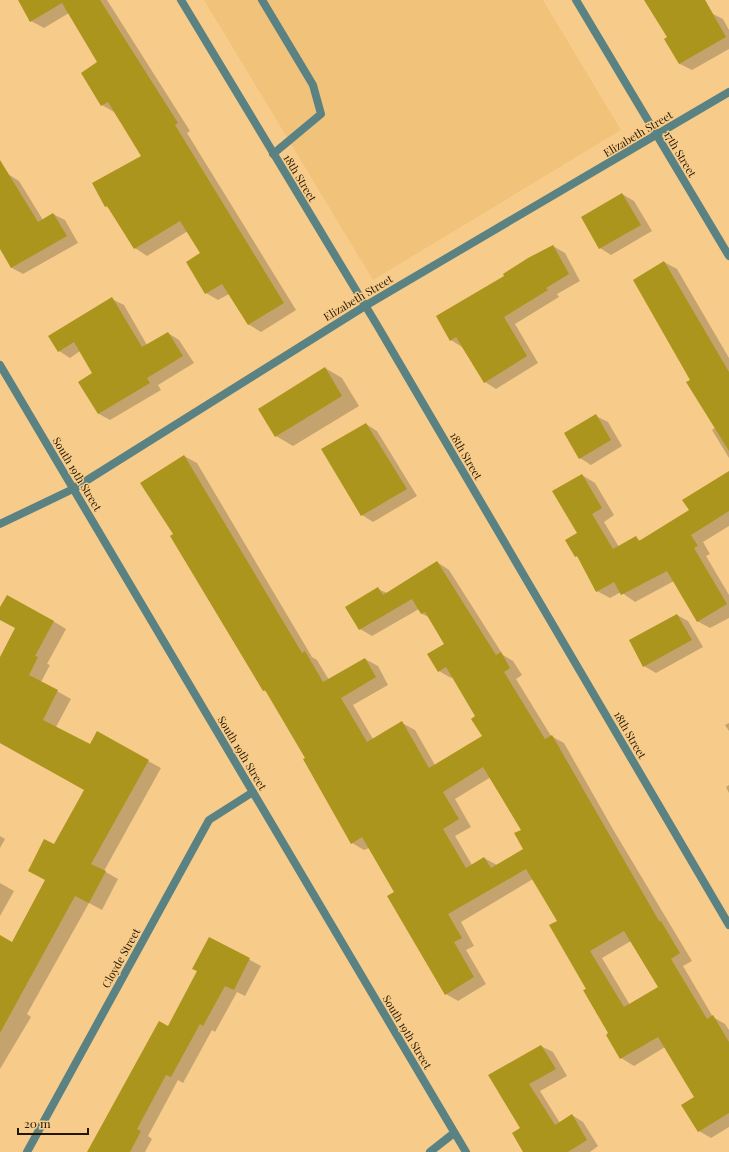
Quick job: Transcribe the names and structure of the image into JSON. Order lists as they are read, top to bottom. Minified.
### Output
{"streets":{"street":["Elizabeth Street","17th Street","18th Street","South 19th Street","Cloyde Street"]},"crossings":[["Elizabeth Street","17th Street"],["Elizabeth Street","18th Street"],["Elizabeth Street","South 19th Street"],["South 19th Street","Cloyde Street"]],"scale_bar":"20 m"}
